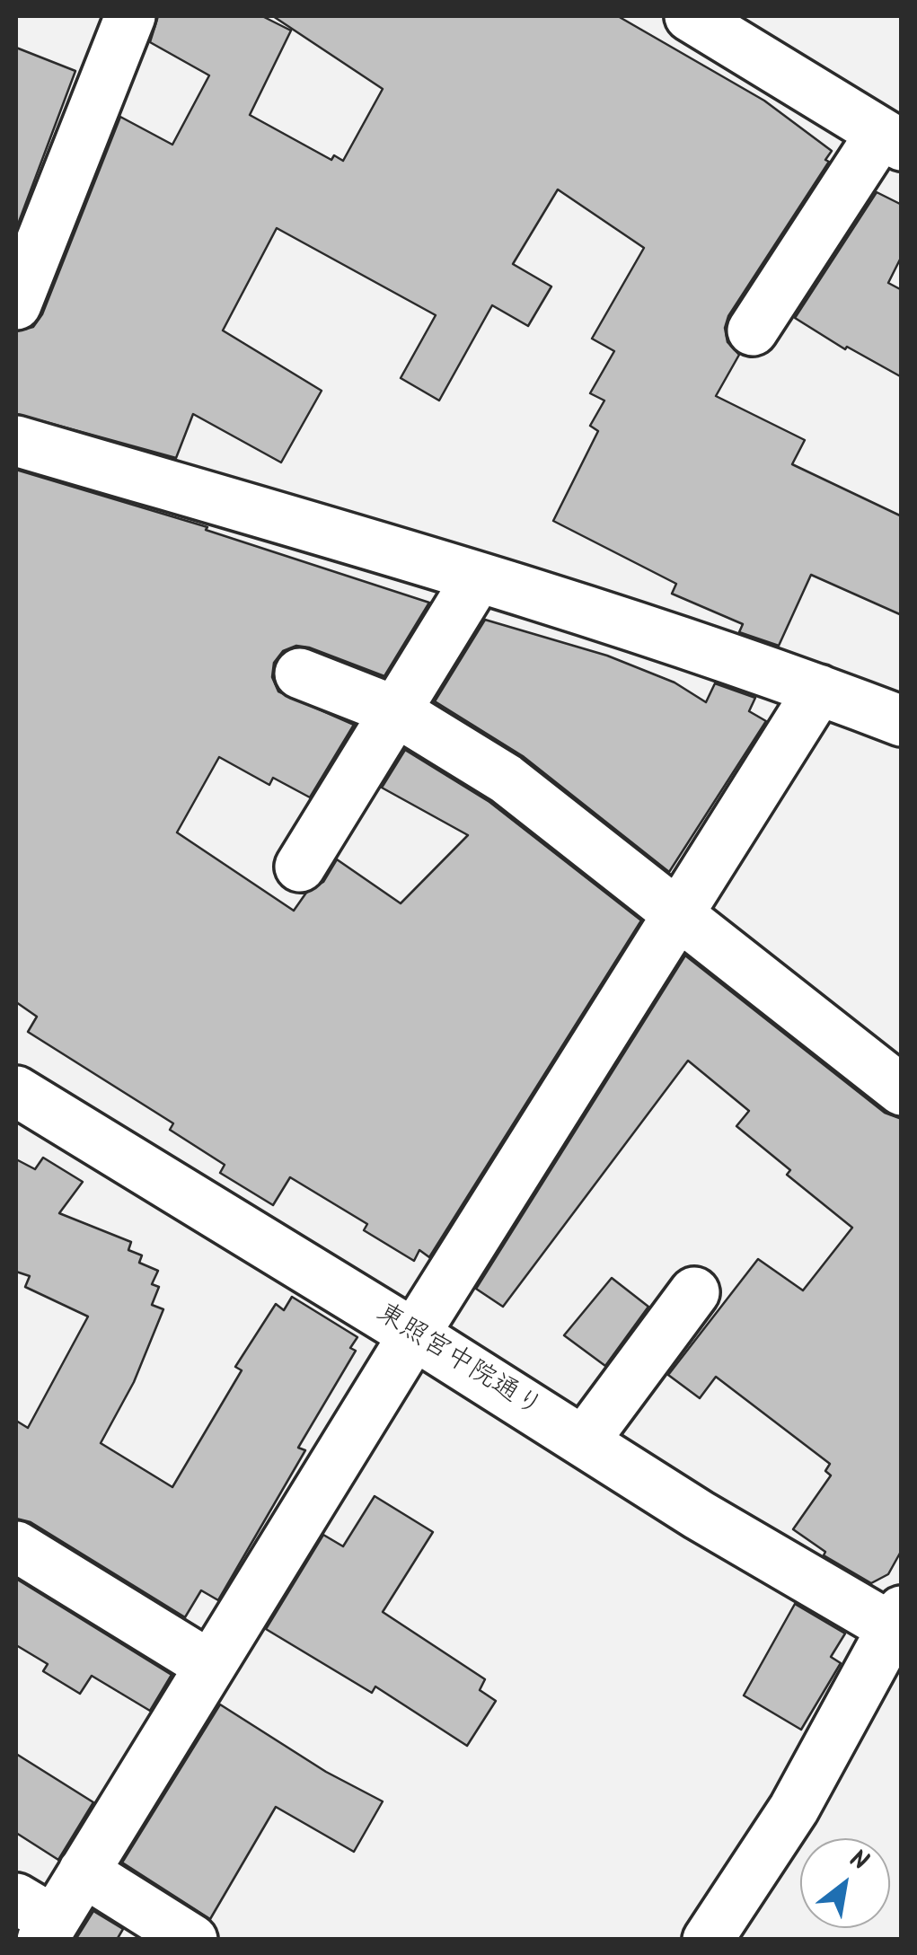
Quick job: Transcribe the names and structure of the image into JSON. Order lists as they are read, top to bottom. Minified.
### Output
{"streets":{"street":["東照宮中院通り"]},"north":"top right"}
